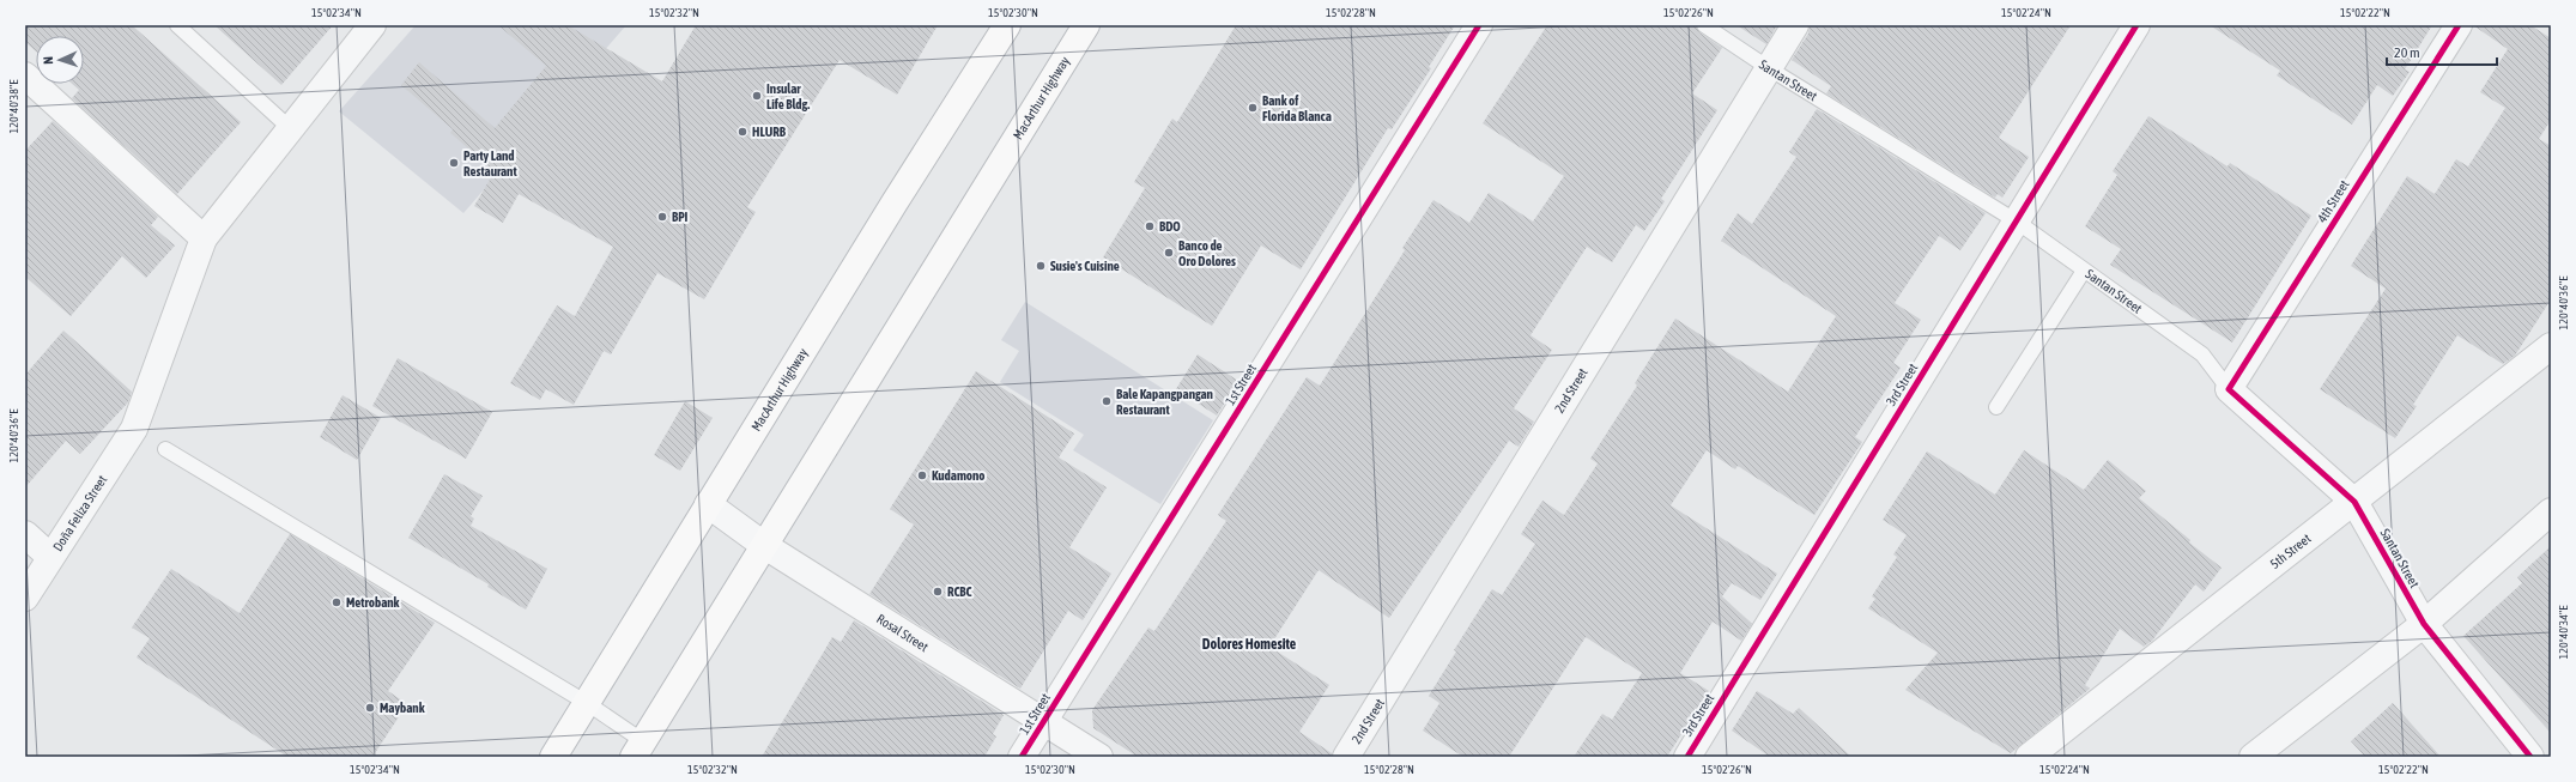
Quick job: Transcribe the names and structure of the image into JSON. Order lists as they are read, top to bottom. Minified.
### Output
{"streets":{"highway":["MacArthur Highway"],"street":["Santan Street","4th Street","1st Street","3rd Street","2nd Street","Doña Feliza Street","5th Street","Rosal Street"]},"crossings":[["Santan Street","4th Street"],["Santan Street","3rd Street"],["Santan Street","2nd Street"],["Santan Street","5th Street"],["MacArthur Highway","Rosal Street"],["1st Street","Rosal Street"]],"districts":["Dolores Homesite"],"places":["Insular Life Bldg.","Bank of Florida Blanca","HLURB","Party Land Restaurant","BPI","BDO","Banco de Oro Dolores","Susie's Cuisine","Bale Kapangpangan Restaurant","Kudamono","RCBC","Metrobank","Maybank"],"scale_bar":"20 m","north":"left","coordinates":["15°02'34\"N","15°02'32\"N","15°02'30\"N","15°02'28\"N","15°02'26\"N","15°02'24\"N","15°02'22\"N","120°40'38\"E","120°40'36\"E","120°40'34\"E"]}
